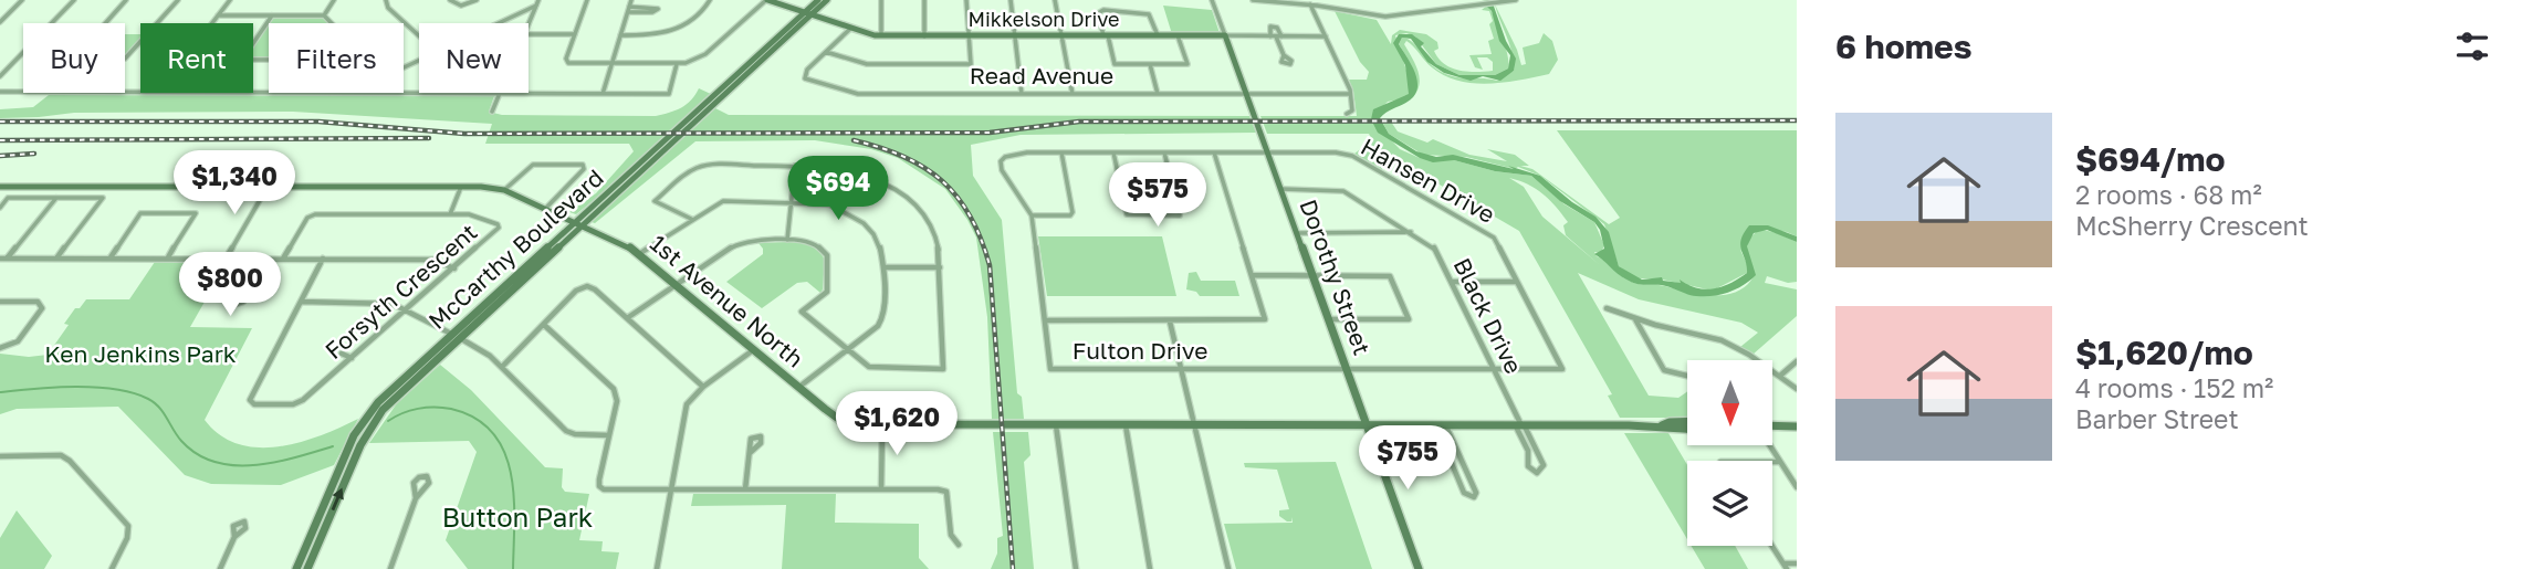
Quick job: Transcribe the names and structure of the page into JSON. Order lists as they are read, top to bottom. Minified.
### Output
{"streets":{"street":["Mikkelson Drive","Read Avenue","Hansen Drive","McCarthy Boulevard","Dorothy Street","Forsyth Crescent","1st Avenue North","Black Drive","Fulton Drive"]},"crossings":[["Mikkelson Drive","Read Avenue"],["Mikkelson Drive","McCarthy Boulevard"],["Mikkelson Drive","Dorothy Street"],["Read Avenue","Dorothy Street"],["Hansen Drive","Dorothy Street"],["Hansen Drive","Black Drive"],["Hansen Drive","Fulton Drive"],["McCarthy Boulevard","1st Avenue North"],["Dorothy Street","1st Avenue North"],["Dorothy Street","Black Drive"],["Dorothy Street","Fulton Drive"],["1st Avenue North","Black Drive"],["Black Drive","Fulton Drive"]],"parks":["Ken Jenkins Park","Button Park"],"north":"bottom","page":{"heading":"6 homes","chip":["Buy","Rent","Filters","New"],"list":[{"name":"$694/mo","note":"2 rooms · 68 m² · McSherry Crescent"},{"name":"$1,620/mo","note":"4 rooms · 152 m² · Barber Street"}],"price":["$1,340","$694","$575","$800","$1,620","$755"]}}
